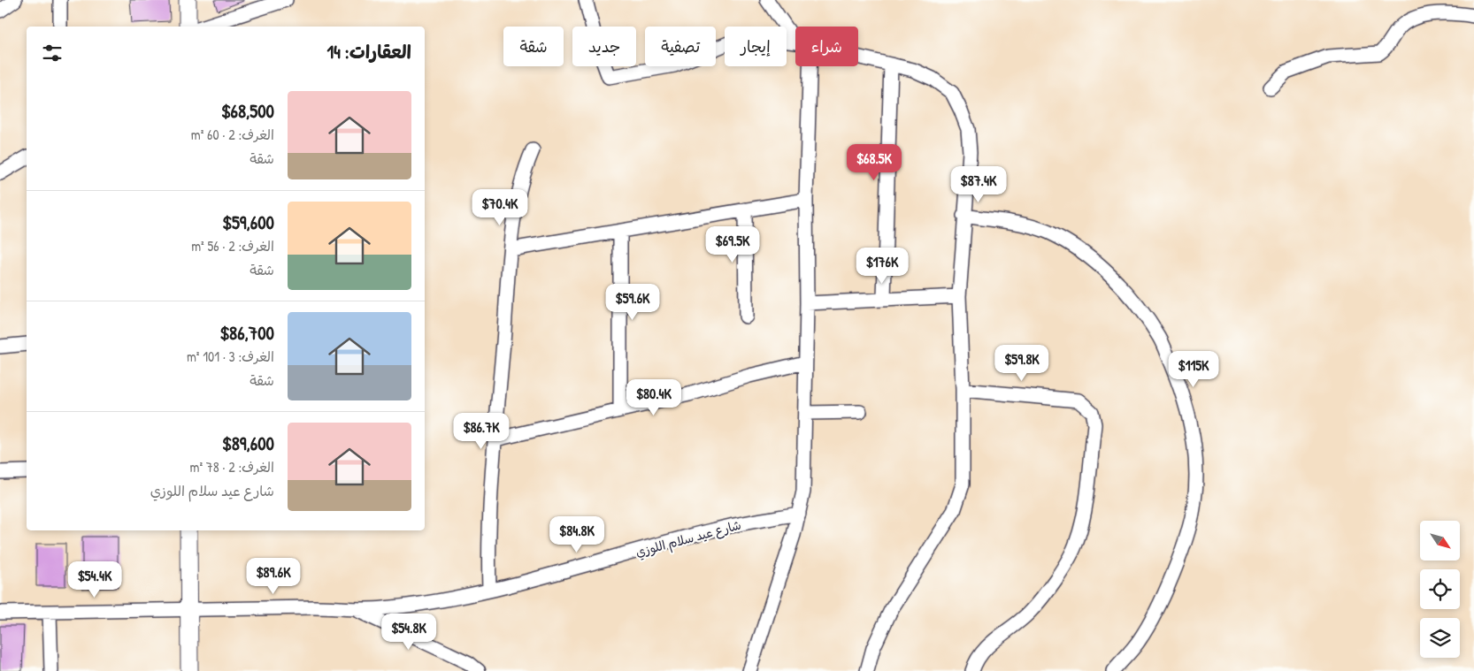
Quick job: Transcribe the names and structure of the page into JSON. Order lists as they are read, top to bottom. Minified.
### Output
{"streets":{"street":["شارع عيد سلام اللوزي"]},"north":"bottom right","page":{"chip":["شراء","إيجار","تصفية","جديد","شقة"],"heading":"العقارات: 14","list":[{"name":"$68,500","note":"الغرف: 2 · 60 m² · شقة"},{"name":"$59,600","note":"الغرف: 2 · 56 m² · شقة"},{"name":"$86,700","note":"الغرف: 3 · 101 m² · شقة"},{"name":"$89,600","note":"الغرف: 2 · 78 m² · شارع عيد سلام اللوزي"}],"price":["$68.5K","$87.4K","$70.4K","$69.5K","$176K","$59.6K","$59.8K","$115K","$80.4K","$86.7K","$84.8K","$89.6K","$54.4K","$54.8K"]}}
